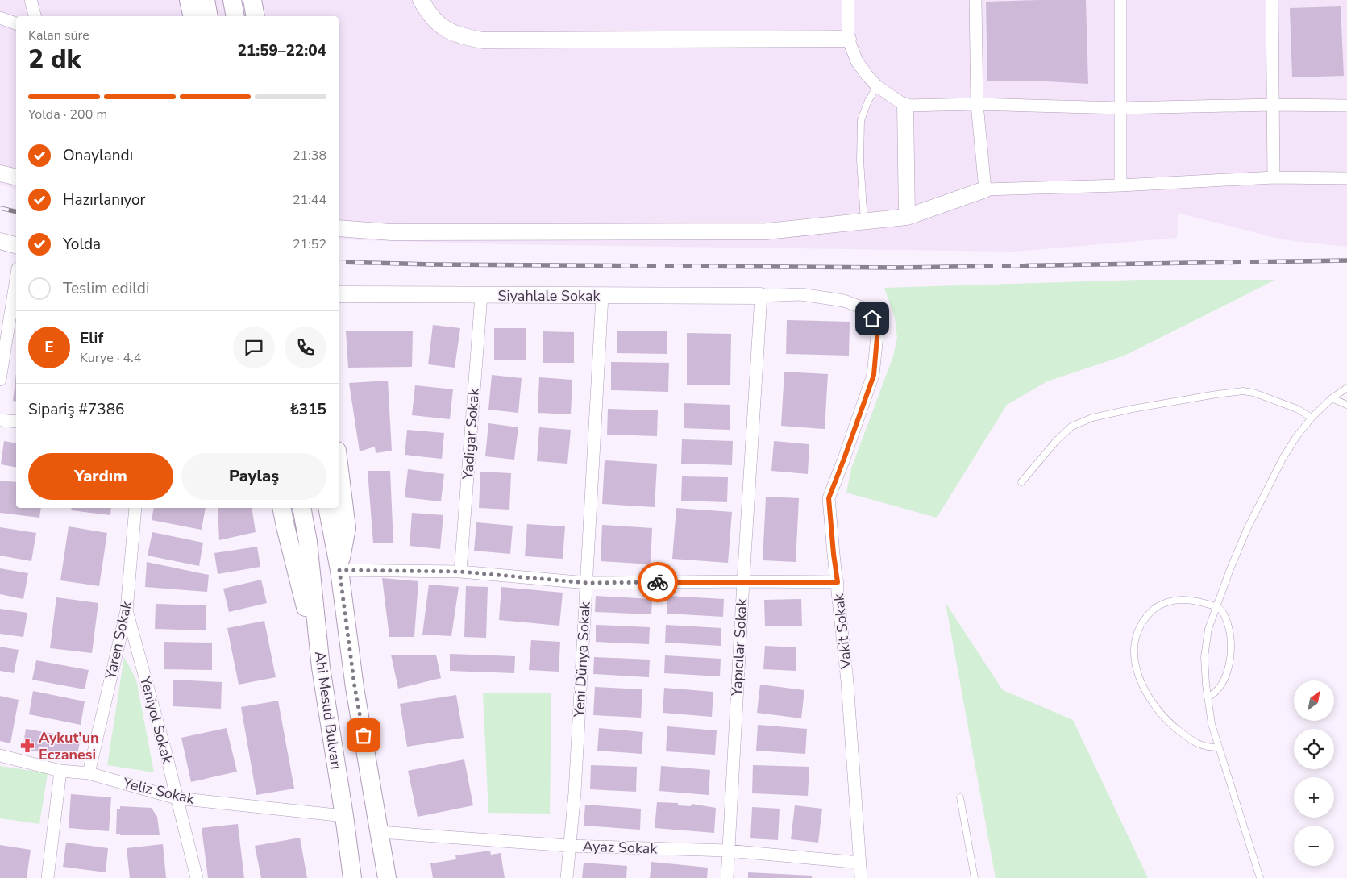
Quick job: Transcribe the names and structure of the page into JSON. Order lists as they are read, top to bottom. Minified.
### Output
{"streets":{"main road":["Ahi Mesud Bulvarı"],"street":["Siyahlale Sokak","Yadigar Sokak","Vakit Sokak","Yaren Sokak","Yapıcılar Sokak","Yeni Dünya Sokak","Yeniyol Sokak","Yeliz Sokak","Ayaz Sokak"]},"crossings":[["Siyahlale Sokak","Yadigar Sokak"],["Siyahlale Sokak","Vakit Sokak"],["Siyahlale Sokak","Yapıcılar Sokak"],["Siyahlale Sokak","Yeni Dünya Sokak"],["Vakit Sokak","Yapıcılar Sokak"],["Vakit Sokak","Ayaz Sokak"],["Yaren Sokak","Yeniyol Sokak"],["Yaren Sokak","Yeliz Sokak"],["Yapıcılar Sokak","Ayaz Sokak"],["Yeni Dünya Sokak","Ayaz Sokak"],["Ahi Mesud Bulvarı","Yeliz Sokak"],["Ahi Mesud Bulvarı","Ayaz Sokak"],["Yeniyol Sokak","Yeliz Sokak"]],"places":{"pharmacy":["Aykut'un Eczanesi"]},"north":"top right","page":{"heading":["2 dk","Kalan süre","21:59–22:04"],"panel":["Elif","Kurye · 4.4","Sipariş #7386","₺315"],"bar":"Yolda · 200 m","list":[["Onaylandı","21:38"],["Hazırlanıyor","21:44"],["Yolda","21:52"],"Teslim edildi"],"round":"E","buttons":["Yardım","Paylaş"],"map_buttons":["+","−"]}}
